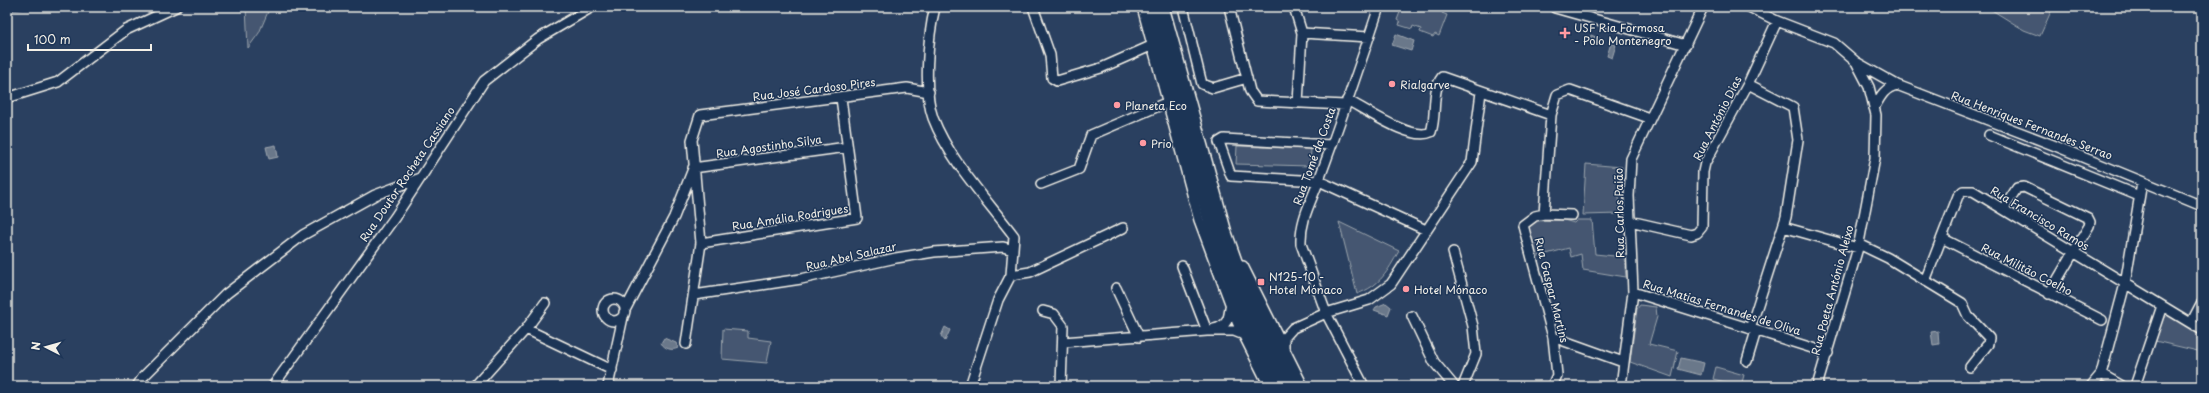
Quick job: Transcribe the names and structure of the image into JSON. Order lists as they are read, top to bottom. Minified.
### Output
{"streets":{"street":["Rua José Cardoso Pires","Rua António Dias","Rua Henriques Fernandes Serrao","Rua Agostinho Silva","Rua Tomé da Costa","Rua Doutor Rocheta Cassiano","Rua Carlos Paião","Rua Amália Rodrigues","Rua Francisco Ramos","Rua Abel Salazar","Rua Militão Coelho","Rua Gaspar Martins","Rua Poeta António Aleixo","Rua Matias Fernandes de Oliva"]},"crossings":[["Rua José Cardoso Pires","Rua Agostinho Silva"],["Rua José Cardoso Pires","Rua Amália Rodrigues"],["Rua António Dias","Rua Carlos Paião"],["Rua António Dias","Rua Poeta António Aleixo"],["Rua Henriques Fernandes Serrao","Rua Poeta António Aleixo"],["Rua Agostinho Silva","Rua Amália Rodrigues"],["Rua Carlos Paião","Rua Matias Fernandes de Oliva"],["Rua Francisco Ramos","Rua Militão Coelho"],["Rua Poeta António Aleixo","Rua Matias Fernandes de Oliva"]],"places":{"health":["USF Ria Formosa - Polo Montenegro"],"other":["Rialgarve","Planeta Eco","Prio","Hotel Mónaco"],"transit":["N125-10 - Hotel Mónaco"]},"scale_bar":"100 m","north":"left"}
